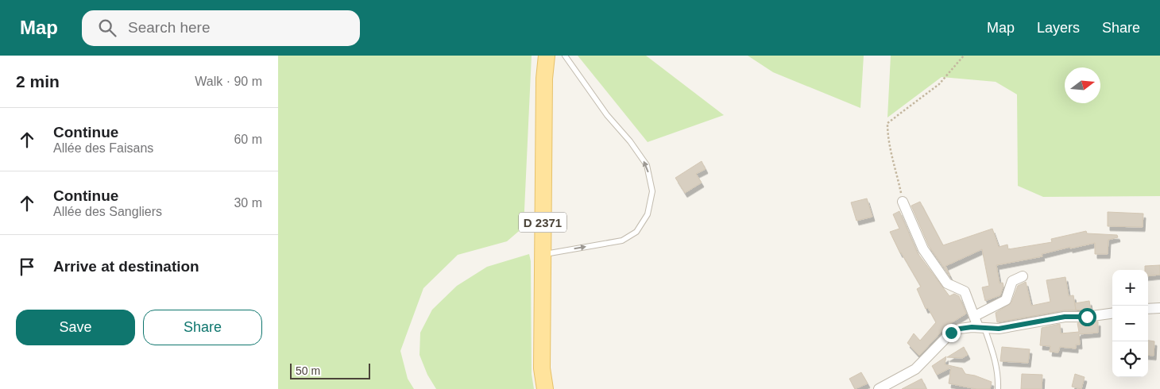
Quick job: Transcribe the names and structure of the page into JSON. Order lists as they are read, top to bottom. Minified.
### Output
{"streets":{"main road":["D 2371"]},"scale_bar":"50 m","north":"right","page":{"header":"Map","search":"Search here","nav":["Map","Layers","Share"],"heading":["2 min","Walk · 90 m"],"list":[["Continue","Allée des Faisans","60 m"],["Continue","Allée des Sangliers","30 m"],"Arrive at destination"],"map_buttons":["+","−"],"buttons":["Save","Share"],"scale":"50 m"}}
